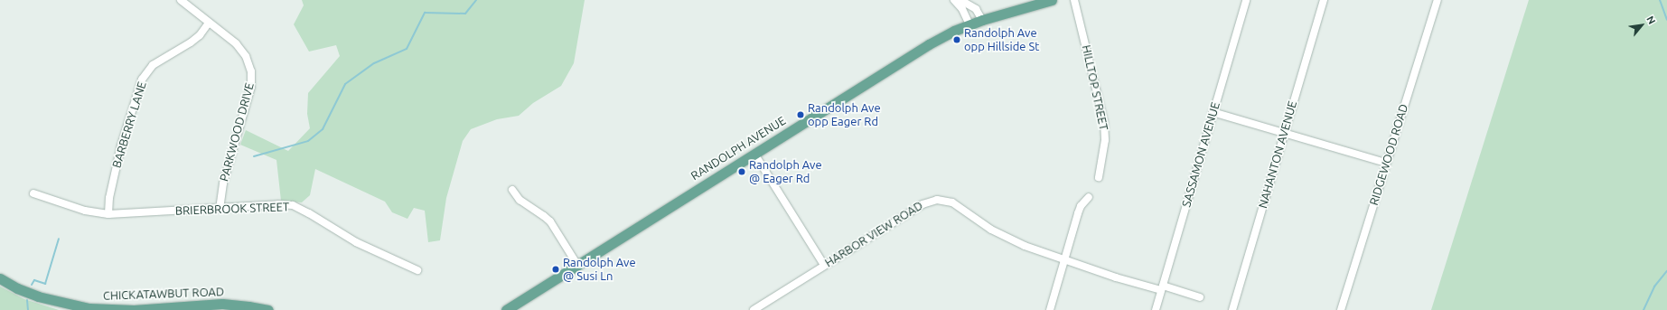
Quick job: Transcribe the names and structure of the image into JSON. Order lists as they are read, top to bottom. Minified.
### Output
{"streets":{"main road":["RANDOLPH AVENUE","CHICKATAWBUT ROAD"],"street":["HILLTOP STREET","BARBERRY LANE","PARKWOOD DRIVE","SASSAMON AVENUE","NAHANTON AVENUE","RIDGEWOOD ROAD","BRIERBROOK STREET","HARBOR VIEW ROAD"]},"crossings":[["BARBERRY LANE","PARKWOOD DRIVE"],["BARBERRY LANE","BRIERBROOK STREET"],["PARKWOOD DRIVE","BRIERBROOK STREET"],["SASSAMON AVENUE","HARBOR VIEW ROAD"]],"places":["Randolph Ave opp Hillside St","Randolph Ave opp Eager Rd","Randolph Ave @ Eager Rd","Randolph Ave @ Susi Ln"],"north":"top right"}
